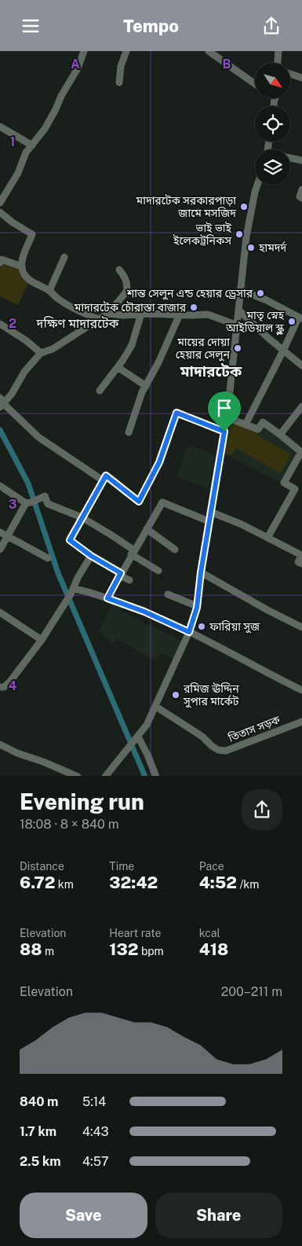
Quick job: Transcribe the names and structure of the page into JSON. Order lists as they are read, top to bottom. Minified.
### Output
{"streets":{"street":["তিতাস সড়ক"]},"districts":["দক্ষিণ মাদারটেক","মাদারটেক"],"places":["মাদারটেক সরকারপাড়া জামে মসজিদ","ভাই ভাই ইলেকট্রনিকস","হামদর্দ","শান্ত সেলুন এন্ড হেয়ার ড্রেসার","মাদারটেক চৌরাস্তা বাজার","মাতৃ স্নেহ আইডিয়াল স্কুল","মায়ের দোয়া হেয়ার সেলুন","ফারিয়া সুজ","রমিজ ঊদ্দিন সুপার মার্কেট"],"north":"bottom right","page":{"header":"Tempo","heading":["Evening run","18:08 · 8 × 840 m"],"stats":[["Distance","6.72 km"],["Time","32:42"],["Pace","4:52 /km"],["Elevation","88 m"],["Heart rate","132 bpm"],["kcal","418"]],"chart":["Elevation","200–211 m"],"list":[{"name":"840 m","note":"5:14"},{"name":"1.7 km","note":"4:43"},{"name":"2.5 km","note":"4:57"}],"buttons":["Save","Share"]},"grid":{"columns":["A","B"],"rows":["1","2","3","4"]}}
